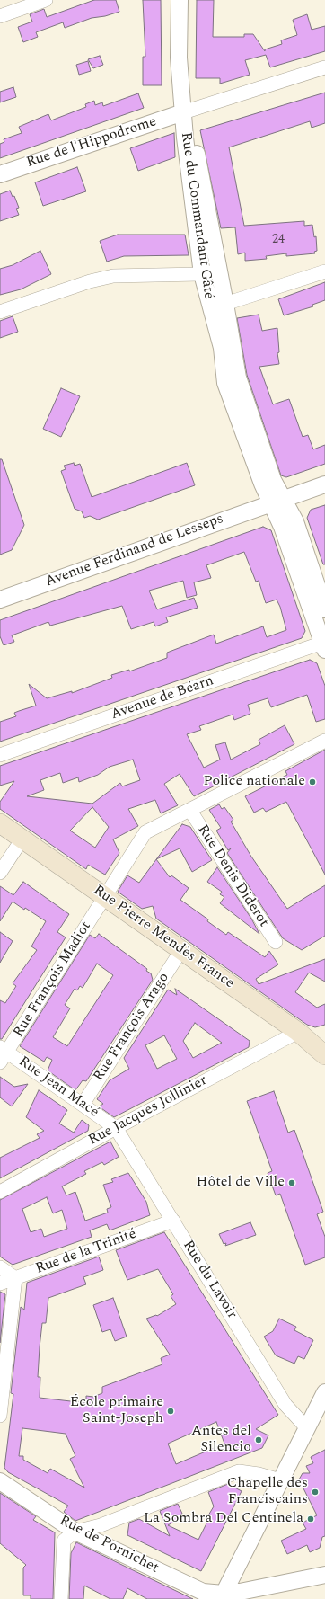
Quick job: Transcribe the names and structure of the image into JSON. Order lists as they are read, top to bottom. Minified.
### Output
{"streets":{"main road":["Rue Pierre Mendès France"],"street":["Rue de l'Hippodrome","Rue du Commandant Gâté","Avenue Ferdinand de Lesseps","Avenue de Béarn","Rue Denis Diderot","Rue François Madiot","Rue François Arago","Rue Jean Macé","Rue Jacques Jollinier","Rue de la Trinité","Rue du Lavoir","Rue de Pornichet"]},"crossings":[["Rue de l'Hippodrome","Rue du Commandant Gâté"],["Rue du Commandant Gâté","Avenue Ferdinand de Lesseps"],["Rue Denis Diderot","Rue François Madiot"],["Rue Pierre Mendès France","Rue François Madiot"],["Rue Pierre Mendès France","Rue François Arago"],["Rue Pierre Mendès France","Rue Jacques Jollinier"],["Rue François Madiot","Rue Jean Macé"],["Rue François Arago","Rue Jean Macé"],["Rue Jean Macé","Rue Jacques Jollinier"],["Rue Jean Macé","Rue du Lavoir"],["Rue Jacques Jollinier","Rue du Lavoir"],["Rue de la Trinité","Rue du Lavoir"]],"places":["Police nationale","Hôtel de Ville","École primaire Saint-Joseph","Antes del Silencio","Chapelle des Franciscains","La Sombra Del Centinela"],"house_numbers":["24"]}
